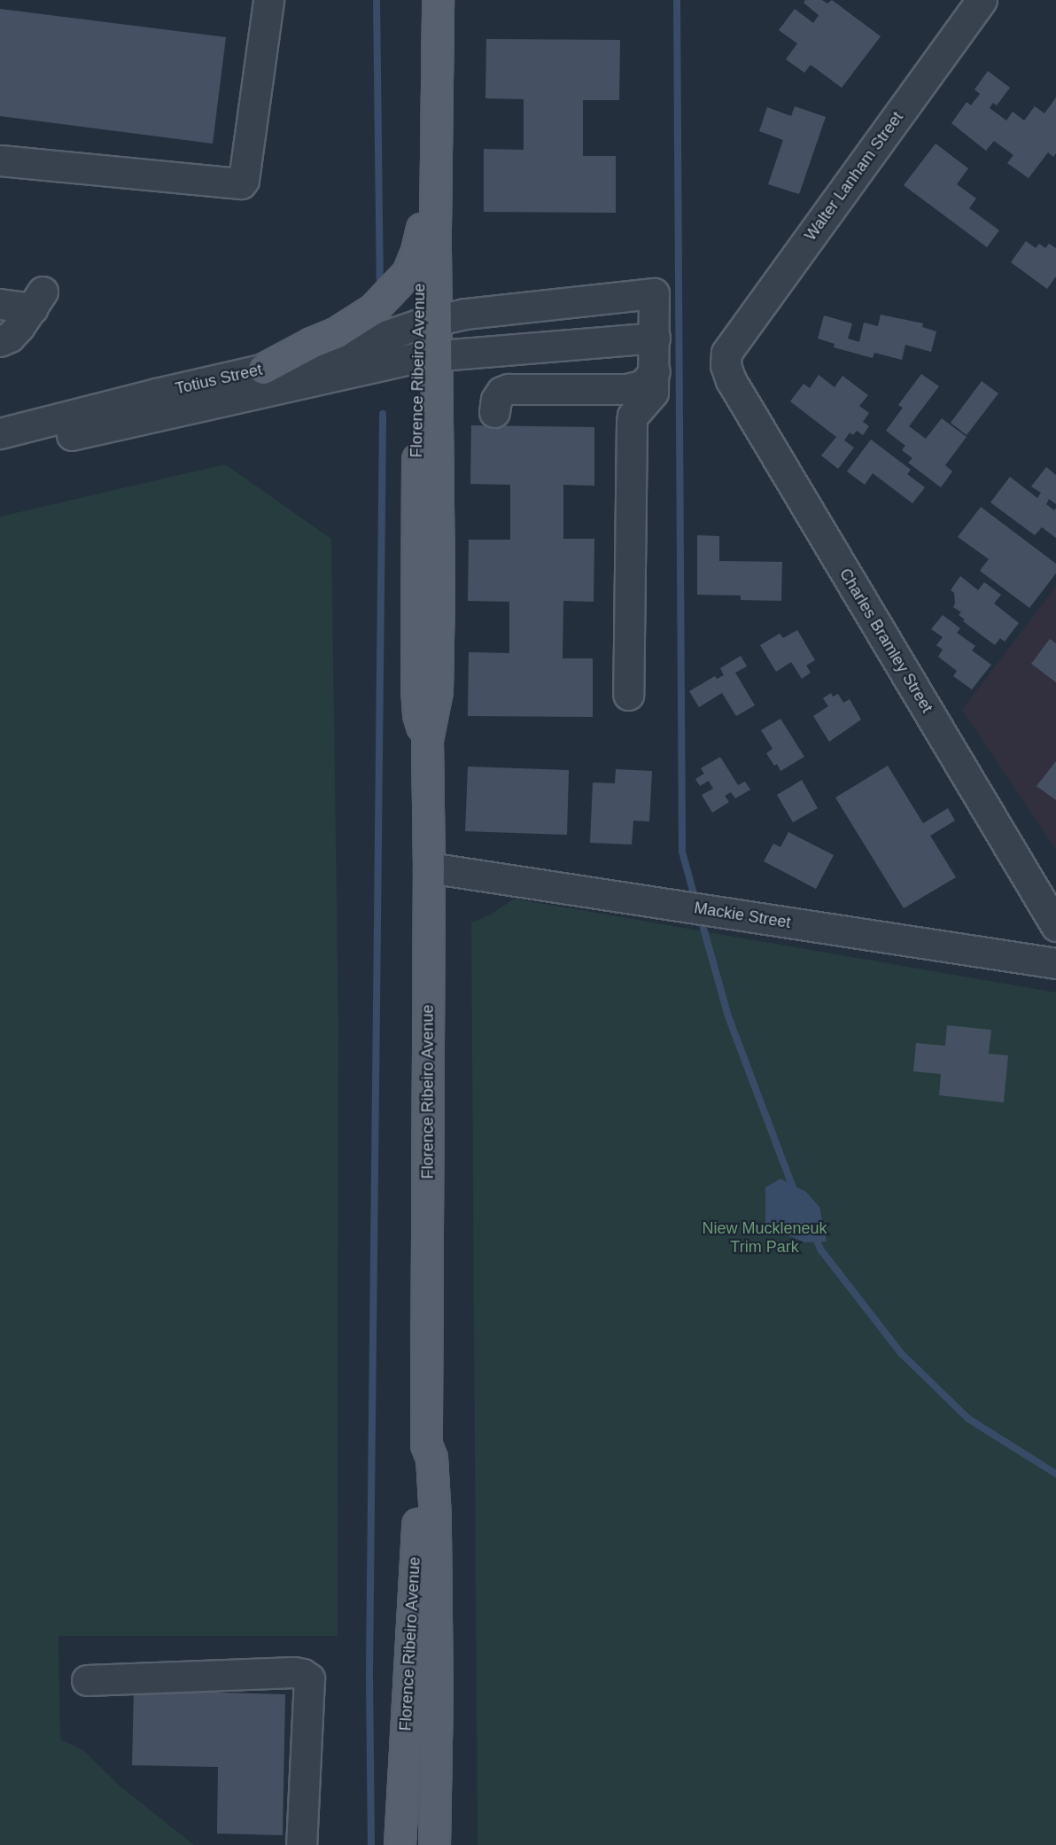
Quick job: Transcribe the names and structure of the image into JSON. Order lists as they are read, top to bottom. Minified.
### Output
{"streets":{"main road":["Florence Ribeiro Avenue"],"street":["Walter Lanham Street","Totius Street","Charles Bramley Street","Mackie Street"]},"crossings":[["Walter Lanham Street","Charles Bramley Street"],["Florence Ribeiro Avenue","Totius Street"],["Florence Ribeiro Avenue","Mackie Street"]],"parks":["Niew Muckleneuk Trim Park"]}
